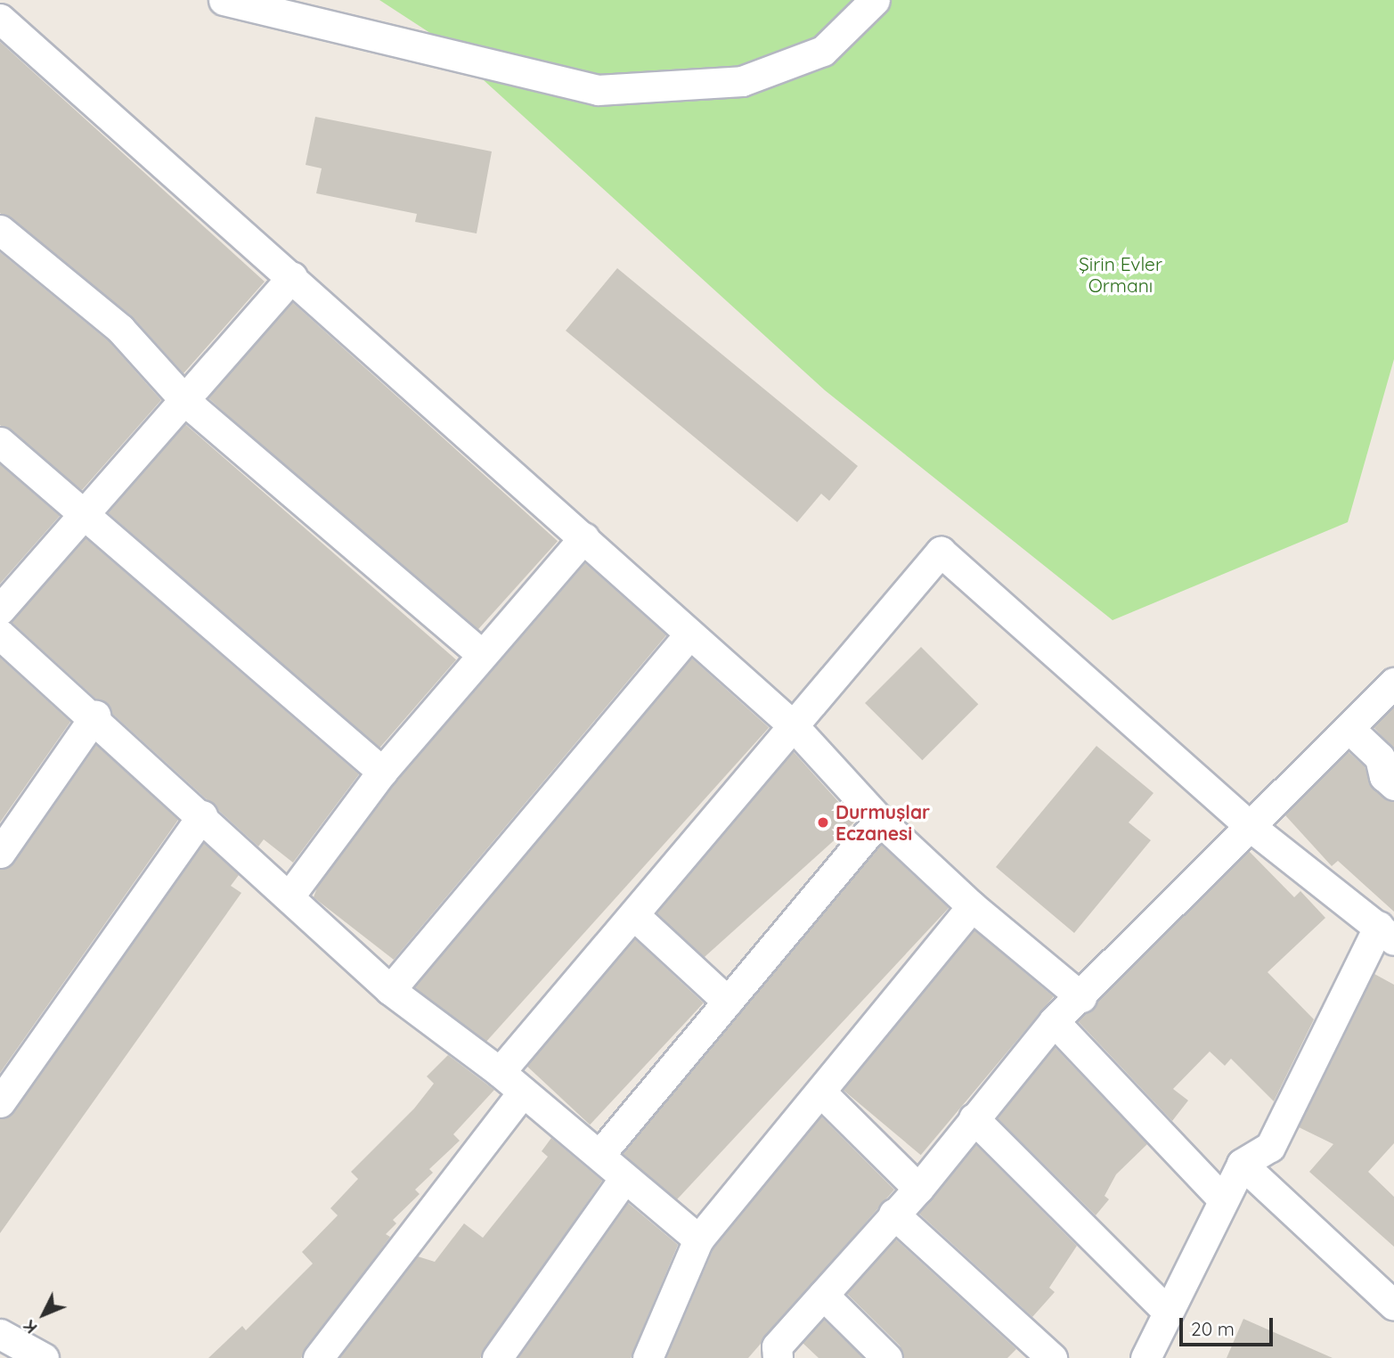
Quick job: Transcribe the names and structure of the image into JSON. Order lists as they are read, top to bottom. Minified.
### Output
{"parks":["Şirin Evler Ormanı"],"places":["Durmuşlar Eczanesi"],"scale_bar":"20 m","north":"bottom left"}
